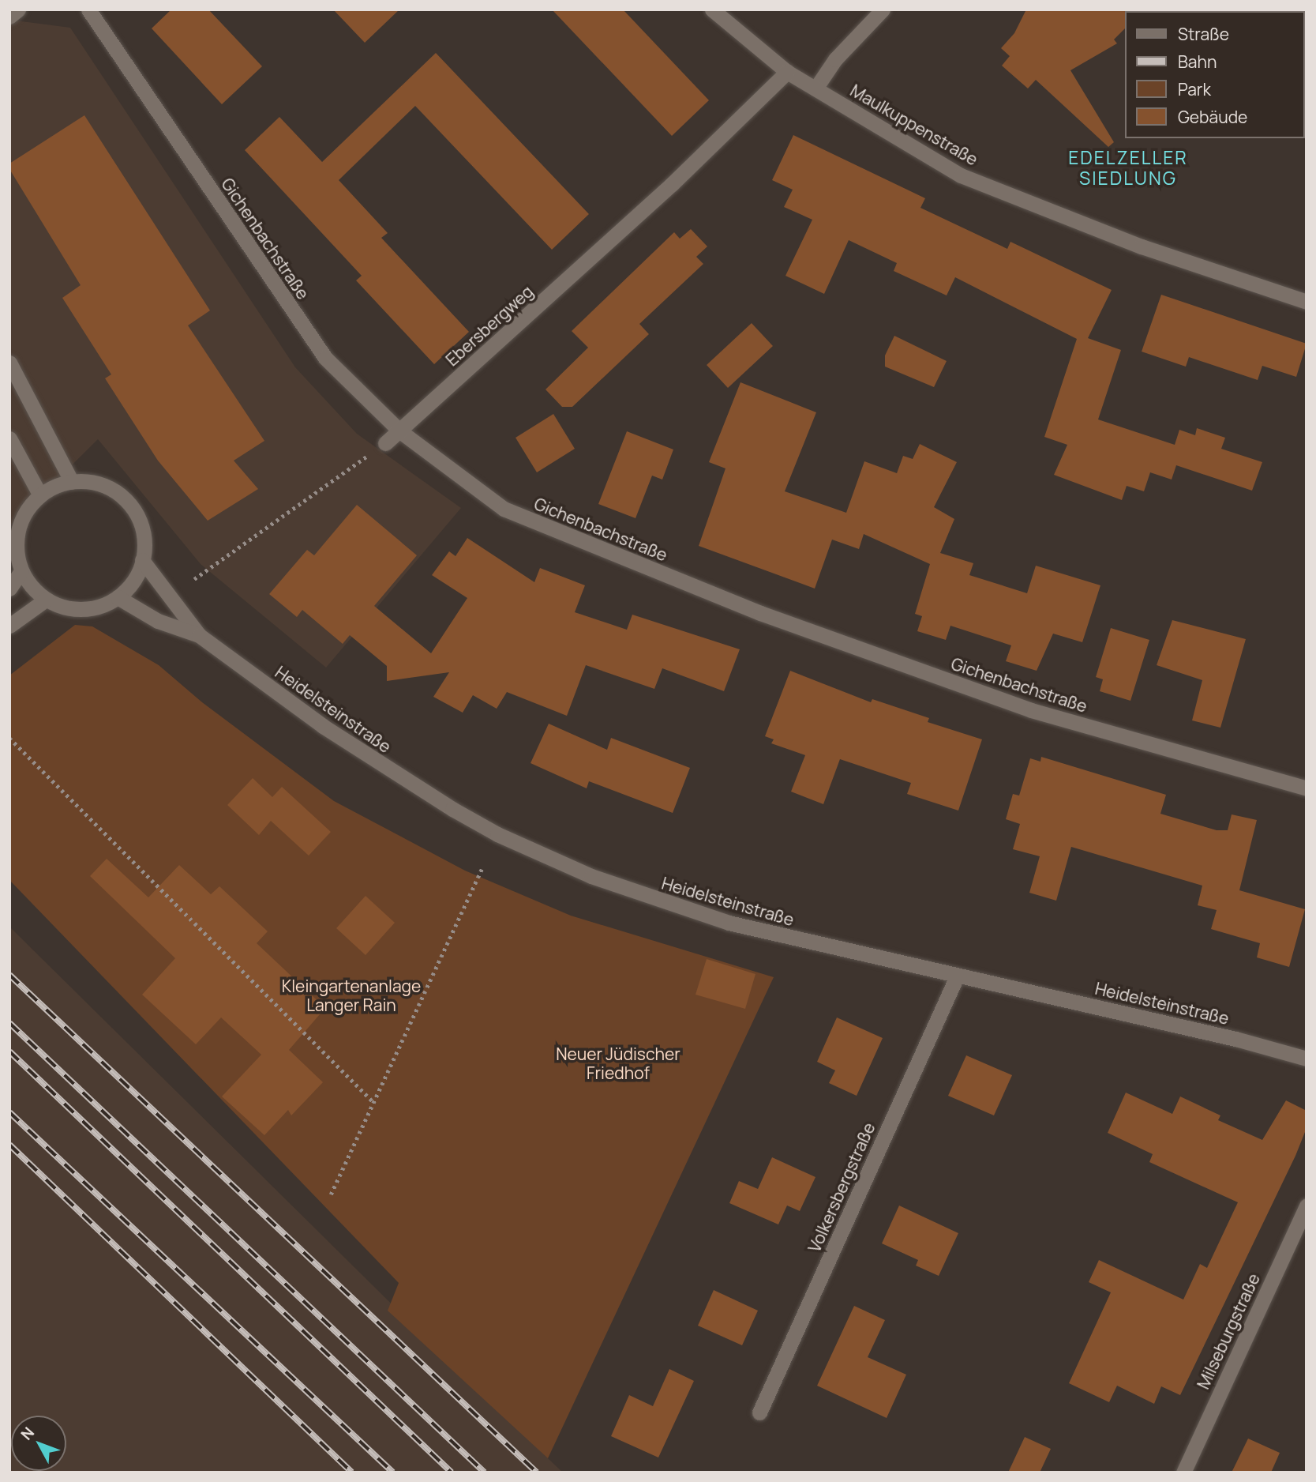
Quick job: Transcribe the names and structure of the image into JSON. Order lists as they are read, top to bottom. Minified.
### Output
{"streets":{"street":["Maulkuppenstraße","Gichenbachstraße","Ebersbergweg","Heidelsteinstraße","Volkersbergstraße","Milseburgstraße"]},"crossings":[["Maulkuppenstraße","Ebersbergweg"],["Gichenbachstraße","Ebersbergweg"],["Heidelsteinstraße","Volkersbergstraße"]],"districts":["EDELZELLER SIEDLUNG"],"parks":["Kleingartenanlage Langer Rain","Neuer Jüdischer Friedhof"],"legend":["Straße","Bahn","Park","Gebäude"],"north":"top left"}
